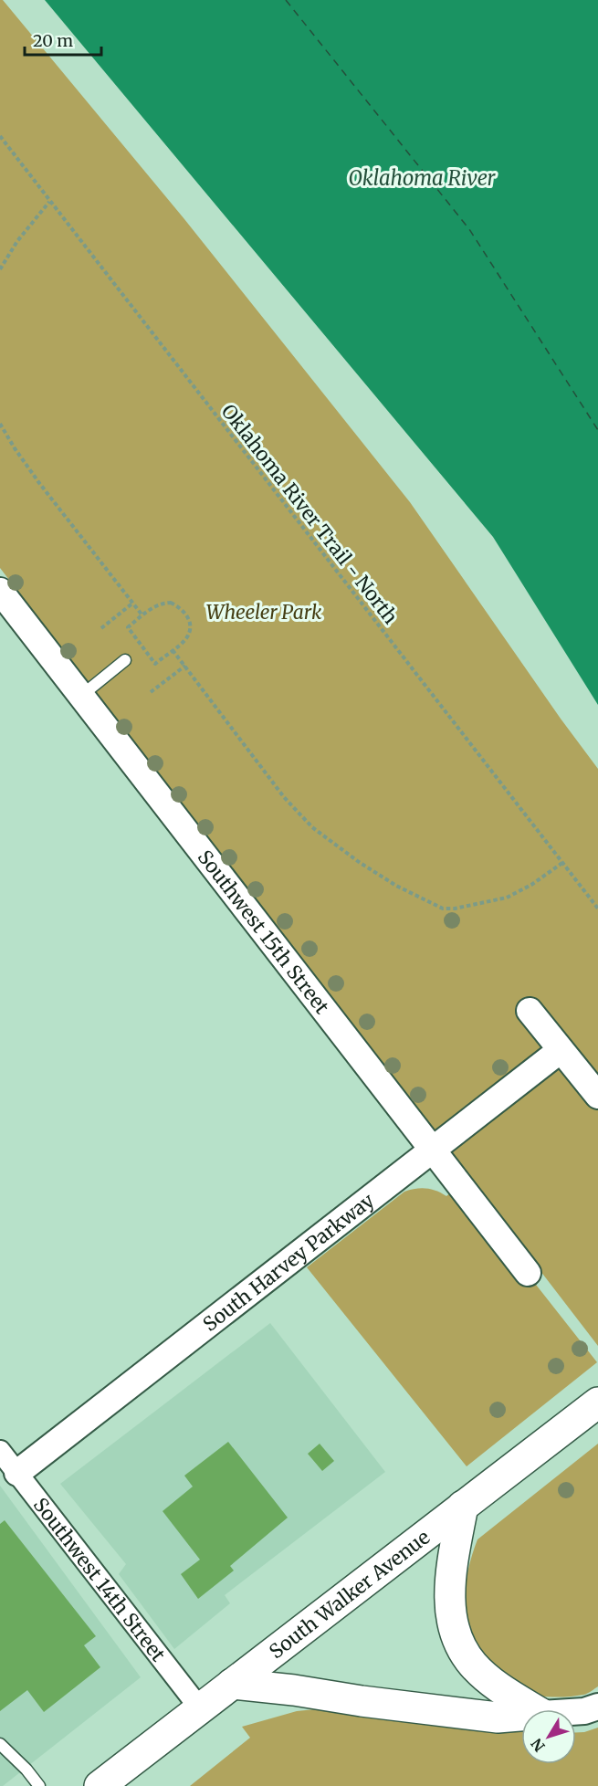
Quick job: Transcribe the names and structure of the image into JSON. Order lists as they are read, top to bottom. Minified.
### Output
{"streets":{"main road":["South Walker Avenue"],"street":["Southwest 15th Street","South Harvey Parkway","Southwest 14th Street"],"path":["Oklahoma River Trail - North"]},"crossings":[["Southwest 15th Street","South Harvey Parkway"],["South Harvey Parkway","Southwest 14th Street"],["Southwest 14th Street","South Walker Avenue"]],"water":["Oklahoma River"],"parks":["Wheeler Park"],"scale_bar":"20 m","north":"bottom left"}
